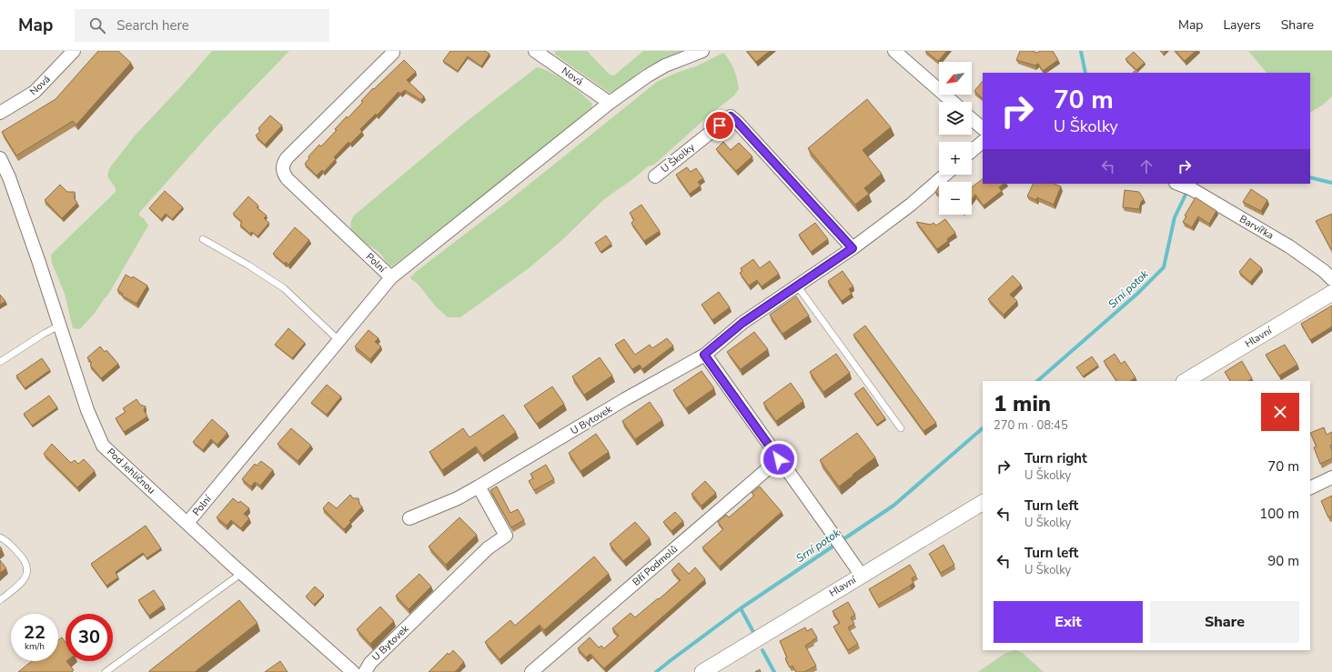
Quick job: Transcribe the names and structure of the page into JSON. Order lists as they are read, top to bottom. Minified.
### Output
{"streets":{"street":["Nová","U Školky","Barvířka","Polní","Hlavní","U Bytovek","Pod Jehličnou","Bří Podmolů"]},"crossings":[["Polní","Pod Jehličnou"]],"water":["Srní potok"],"north":"bottom left","page":{"header":"Map","search":"Search here","nav":["Map","Layers","Share"],"map_buttons":["+","−"],"turn":["70 m","U Školky"],"heading":["1 min","270 m · 08:45"],"list":[{"name":"Turn right","note":"U Školky","value":"70 m"},{"name":"Turn left","note":"U Školky","value":"100 m"},{"name":"Turn left","note":"U Školky","value":"90 m"}],"buttons":["Exit","Share"],"speed":"22 km/h","limit":"30"}}
